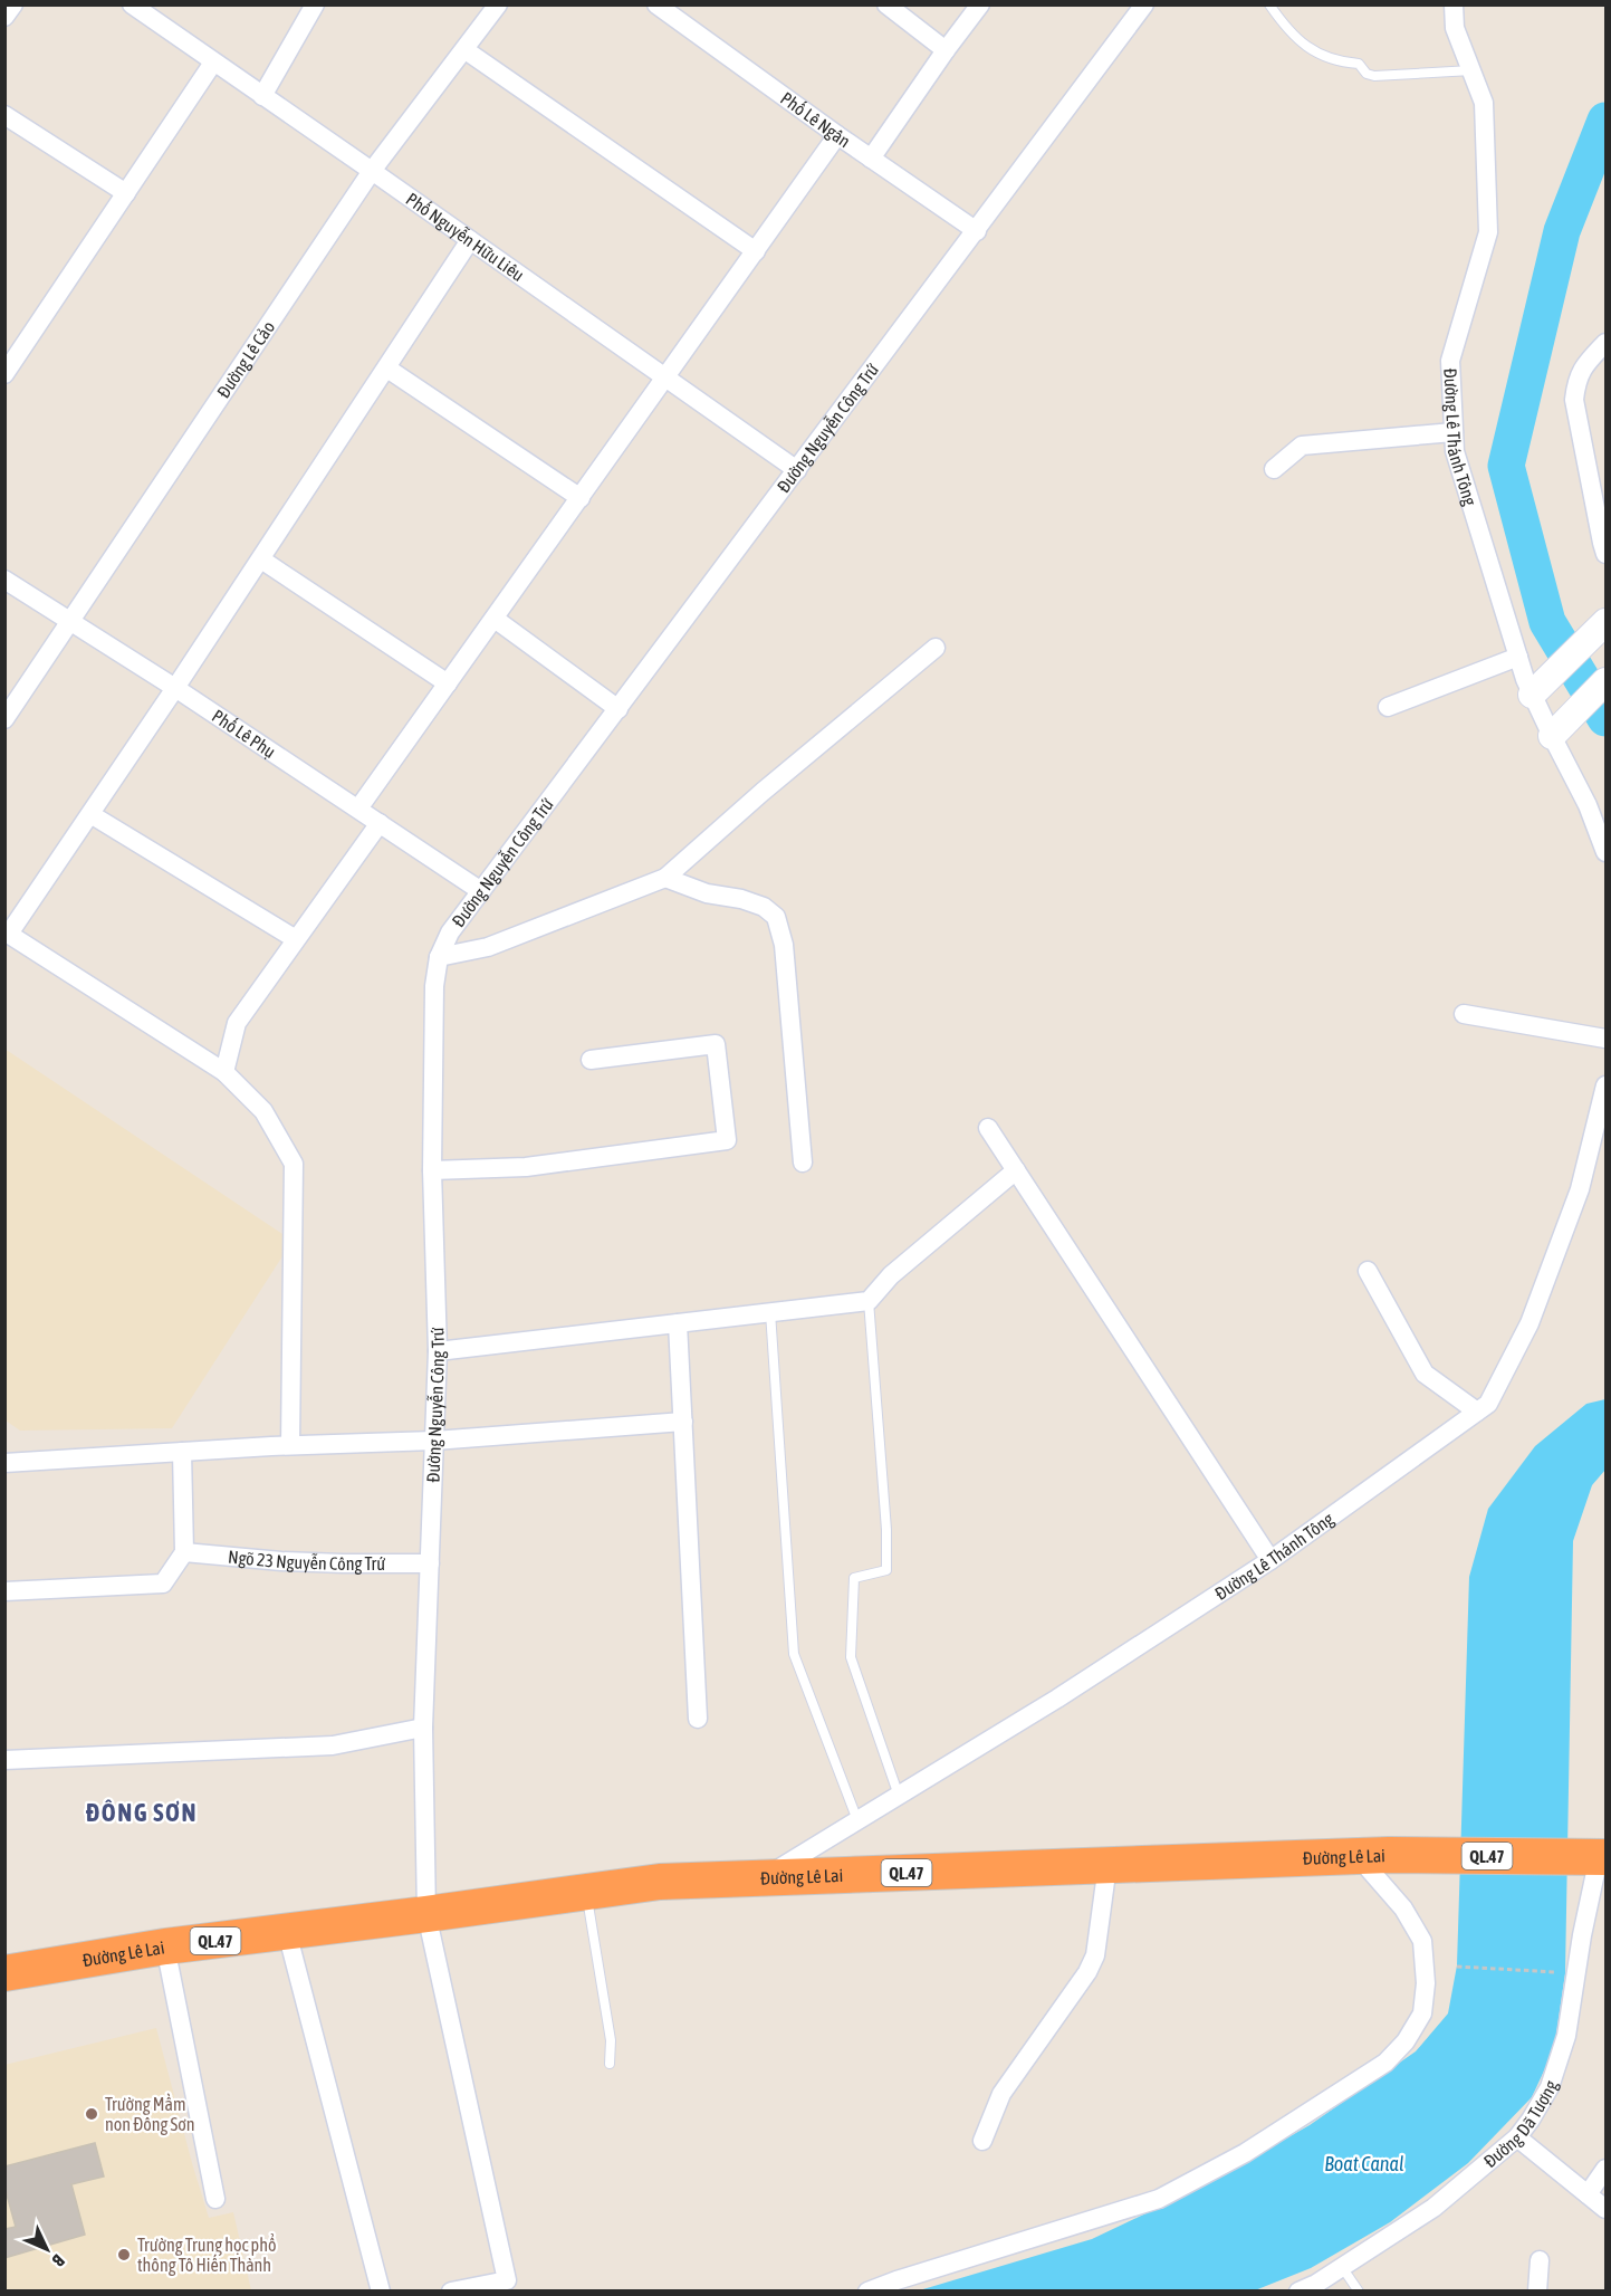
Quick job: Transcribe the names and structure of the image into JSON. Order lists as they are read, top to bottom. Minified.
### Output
{"streets":{"highway":["QL.47","Đường Lê Lai"],"street":["Phố Lê Ngân","Phố Nguyễn Hữu Liêu","Đường Lê Cảo","Đường Nguyễn Công Trứ","Đường Lê Thánh Tông","Phố Lê Phụ","Ngõ 23 Nguyễn Công Trứ","Đường Dã Tượng"]},"crossings":[["Phố Lê Ngân","Đường Nguyễn Công Trứ"],["Phố Nguyễn Hữu Liêu","Đường Lê Cảo"],["Phố Nguyễn Hữu Liêu","Đường Nguyễn Công Trứ"],["Đường Lê Cảo","Phố Lê Phụ"],["Đường Nguyễn Công Trứ","Phố Lê Phụ"],["Đường Nguyễn Công Trứ","Ngõ 23 Nguyễn Công Trứ"],["Đường Nguyễn Công Trứ","Đường Lê Lai"],["Đường Lê Thánh Tông","Đường Lê Lai"],["Đường Lê Lai","Đường Dã Tượng"]],"districts":["ĐÔNG SƠN"],"water":["Boat Canal"],"places":["Trường Mầm non Đông Sơn","Trường Trung học phổ thông Tô Hiến Thành"],"north":"bottom right"}
